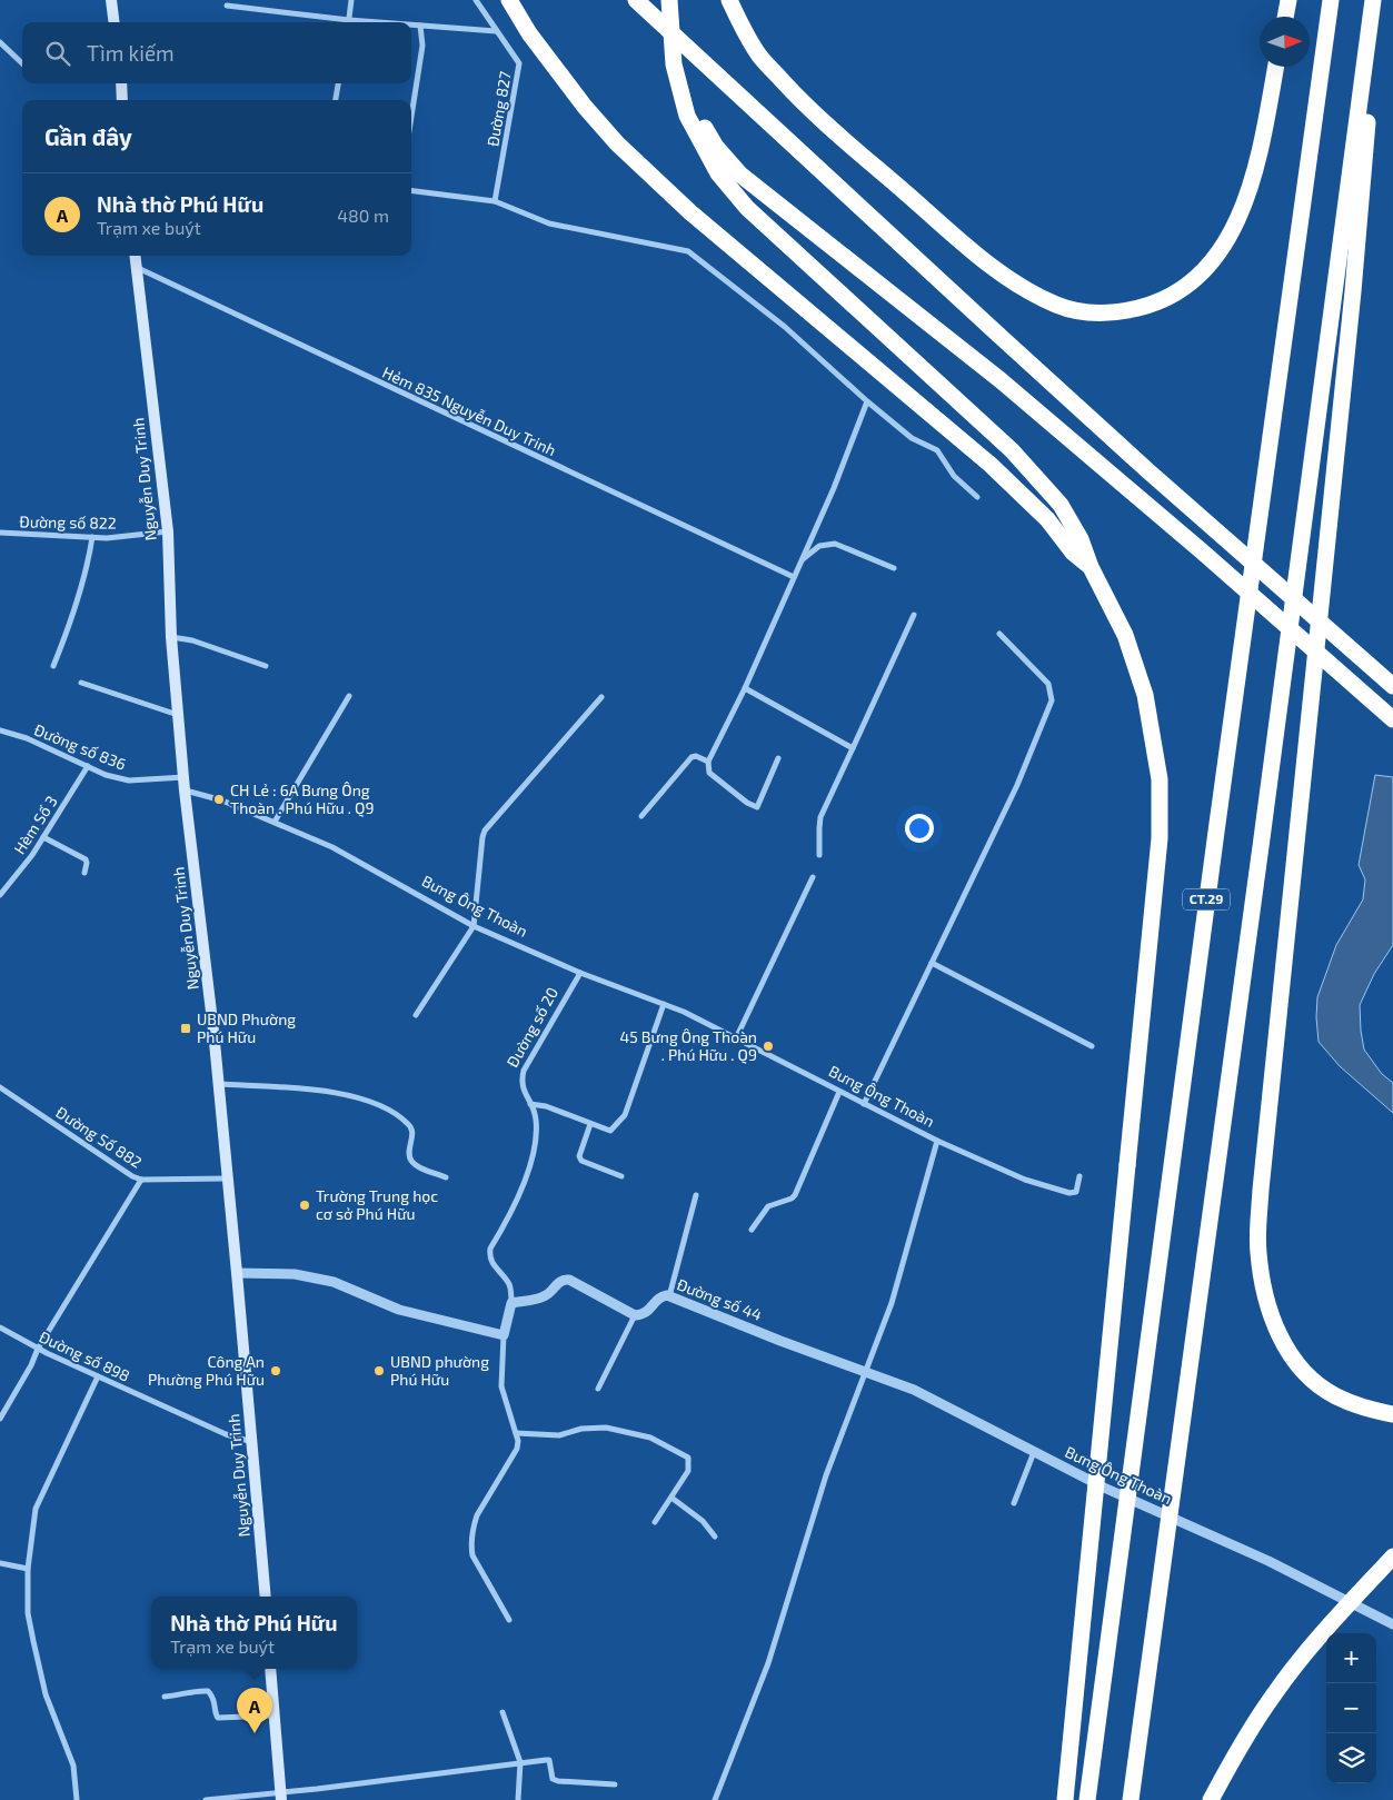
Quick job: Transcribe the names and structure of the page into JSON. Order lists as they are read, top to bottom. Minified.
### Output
{"streets":{"highway":["CT.29"],"main road":["Nguyễn Duy Trinh"],"street":["Đường 827","Hẻm 835 Nguyễn Duy Trinh","Đường số 822","Đường số 836","Hèm Số 3","Bưng Ông Thoàn","Đường số 20","Đường Số 882","Đường số 44","Đường số 898"]},"crossings":[["Hẻm 835 Nguyễn Duy Trinh","Nguyễn Duy Trinh"],["Nguyễn Duy Trinh","Đường số 822"],["Nguyễn Duy Trinh","Đường số 836"],["Nguyễn Duy Trinh","Bưng Ông Thoàn"],["Nguyễn Duy Trinh","Đường Số 882"],["Nguyễn Duy Trinh","Đường số 898"],["Đường số 836","Hèm Số 3"],["Bưng Ông Thoàn","Đường số 20"],["Bưng Ông Thoàn","Đường số 44"]],"places":{"other":["CH Lẻ : 6A Bưng Ông Thoàn . Phú Hữu . Q9","45 Bưng Ông Thoàn . Phú Hữu . Q9","Trường Trung học cơ sở Phú Hữu","Công An Phường Phú Hữu","UBND phường Phú Hữu"],"transit":["UBND Phường Phú Hữu"]},"north":"right","page":{"search":"Tìm kiếm","heading":"Gần đây","list":[{"mark":"A","name":"Nhà thờ Phú Hữu","note":"Trạm xe buýt","value":"480 m"}],"popup":["Nhà thờ Phú Hữu","Trạm xe buýt"],"map_buttons":["+","−"],"pins":"A"}}
